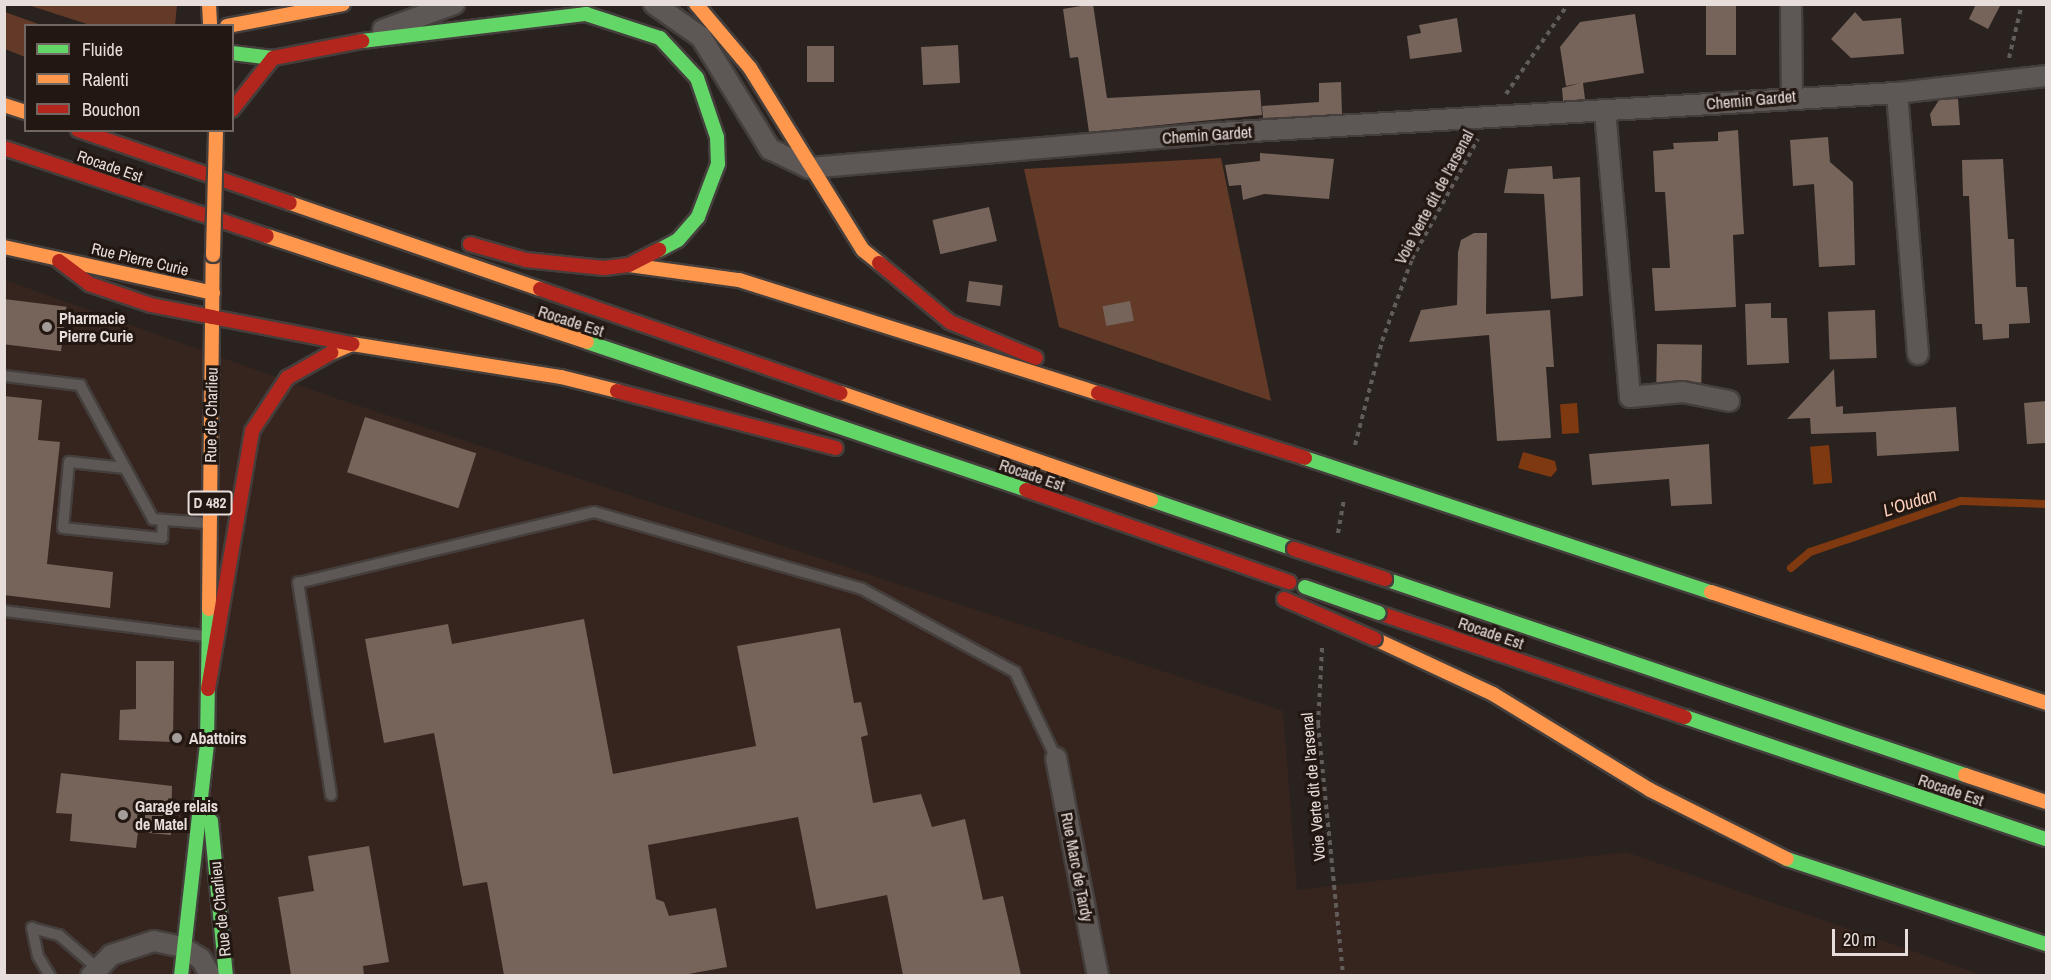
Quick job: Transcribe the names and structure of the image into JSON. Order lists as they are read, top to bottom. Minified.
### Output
{"streets":{"main road":["Rocade Est","Rue Pierre Curie","Rue de Charlieu","D 482"],"street":["Chemin Gardet","Rue Marc de Tardy"],"path":["Voie Verte dit de l'arsenal"]},"crossings":[["Chemin Gardet","Voie Verte dit de l'arsenal"],["Rocade Est","Rue Pierre Curie"],["Rue Pierre Curie","Rue de Charlieu"]],"water":["L'Oudan"],"places":["Pharmacie Pierre Curie","Abattoirs","Garage relais de Matel"],"legend":["Fluide","Ralenti","Bouchon"],"scale_bar":"20 m"}
